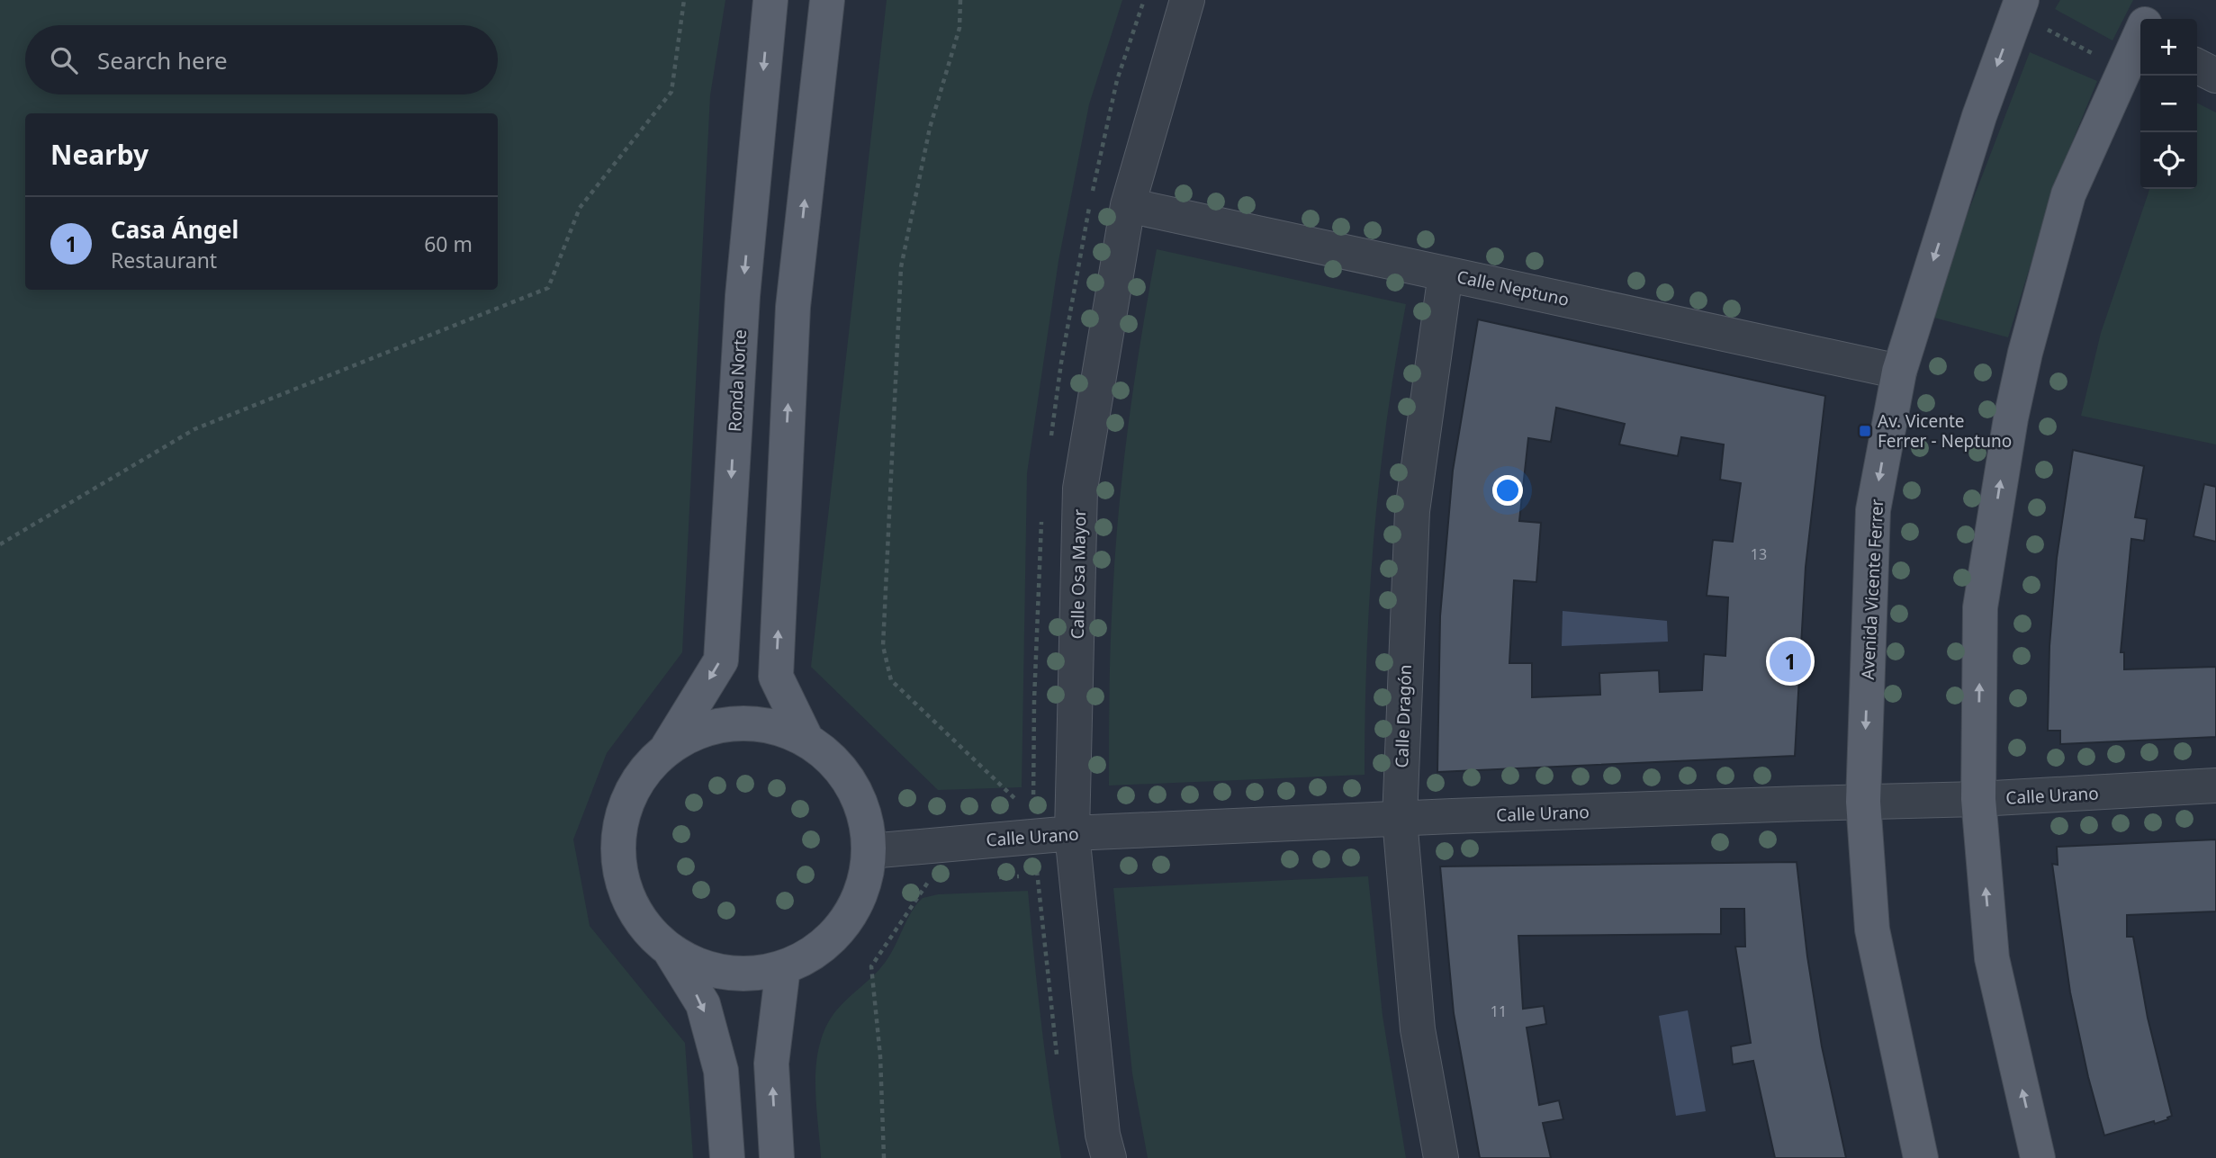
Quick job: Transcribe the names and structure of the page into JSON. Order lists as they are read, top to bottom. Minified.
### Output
{"streets":{"main road":["Ronda Norte","Avenida Vicente Ferrer"],"street":["Calle Neptuno","Calle Osa Mayor","Calle Dragón","Calle Urano"]},"crossings":[["Calle Neptuno","Calle Osa Mayor"],["Calle Neptuno","Avenida Vicente Ferrer"],["Calle Neptuno","Calle Dragón"],["Calle Osa Mayor","Calle Urano"],["Avenida Vicente Ferrer","Calle Urano"],["Calle Dragón","Calle Urano"]],"places":{"transit":["Av. Vicente Ferrer - Neptuno"]},"house_numbers":["13","11"],"page":{"map_buttons":["+","−"],"search":"Search here","heading":"Nearby","list":[{"mark":"1","name":"Casa Ángel","note":"Restaurant","value":"60 m"}],"pins":"1"}}
